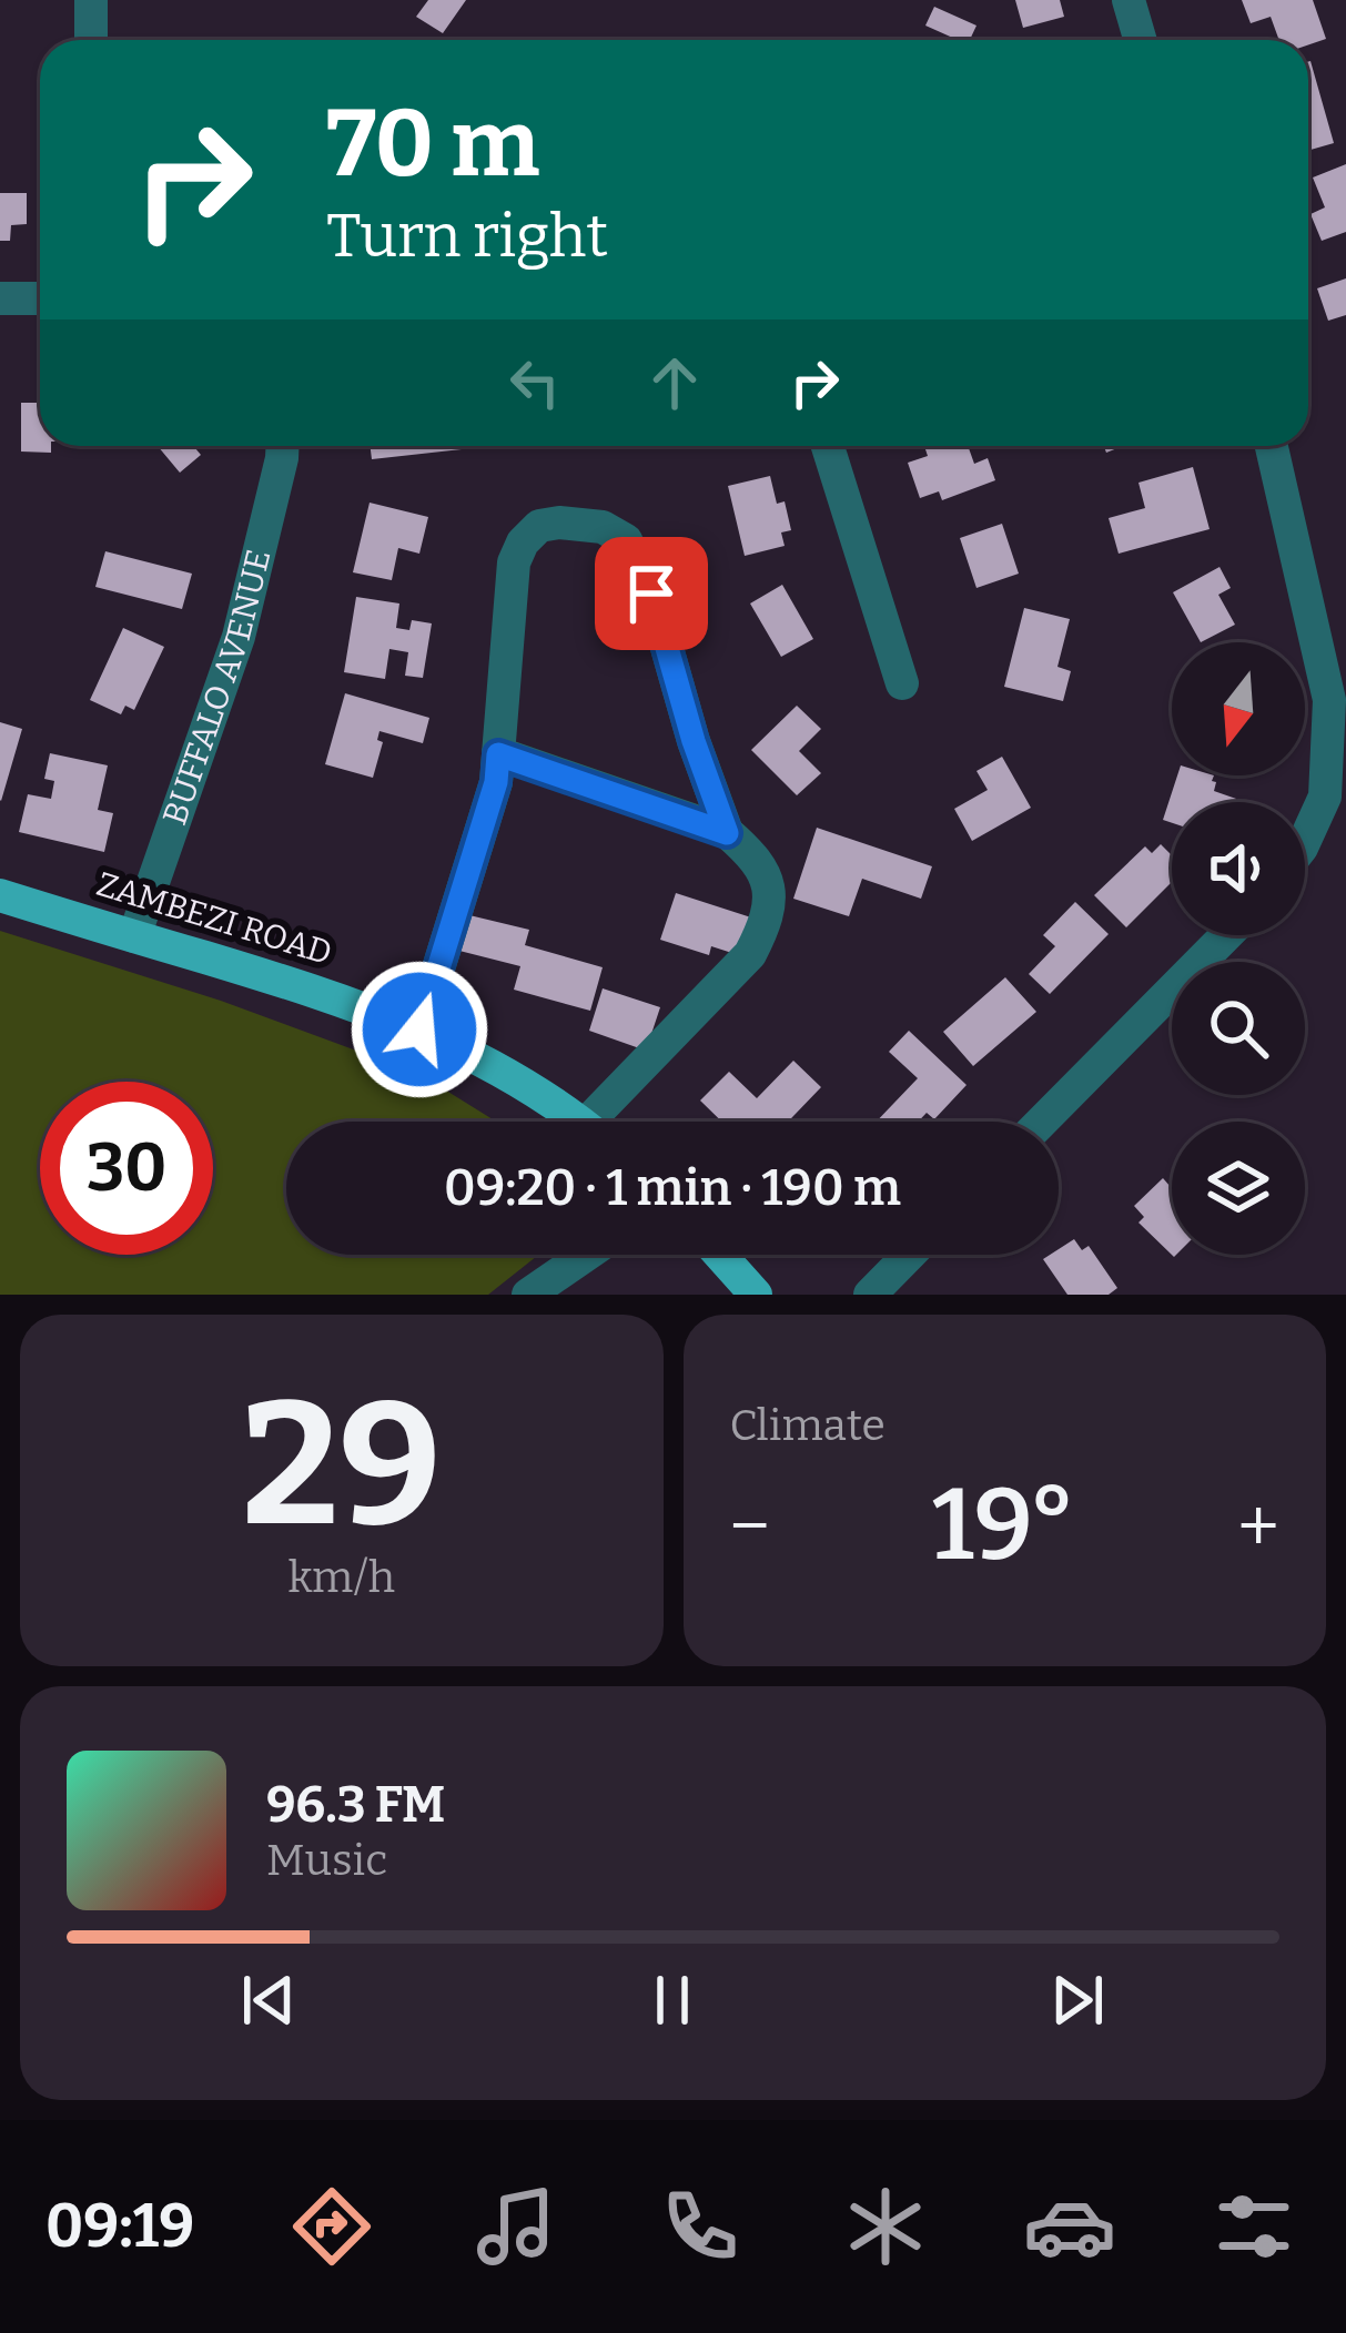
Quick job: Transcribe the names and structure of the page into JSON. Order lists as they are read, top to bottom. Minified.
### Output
{"streets":{"main road":["ZAMBEZI ROAD"],"street":["BUFFALO AVENUE"]},"crossings":[["BUFFALO AVENUE","ZAMBEZI ROAD"]],"north":"bottom","page":{"turn":["70 m","Turn right"],"limit":"30","trip":"09:20 · 1 min · 190 m","tile":[["29","km/h"],"Climate"],"heat":["−","19°","+"],"song":["96.3 FM","Music"],"tabs":"09:19"}}
